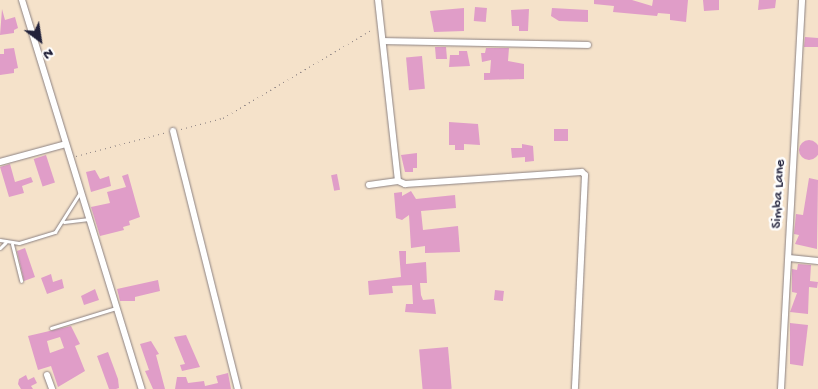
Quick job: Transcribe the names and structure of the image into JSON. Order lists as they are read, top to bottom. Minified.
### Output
{"streets":{"street":["Simba Lane"]},"north":"bottom right"}
